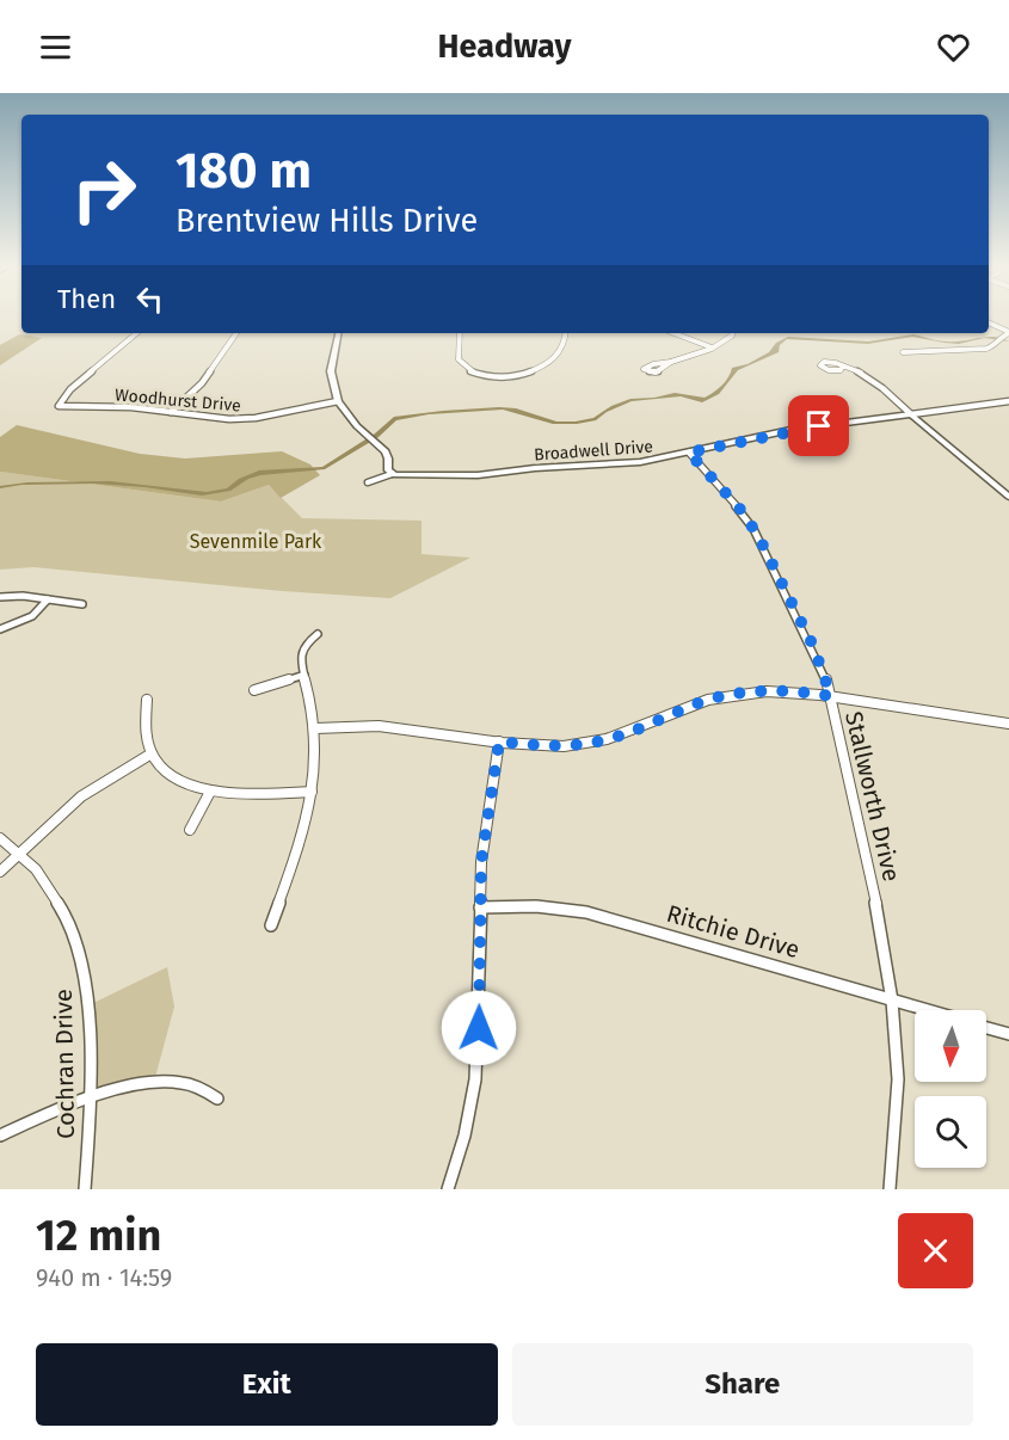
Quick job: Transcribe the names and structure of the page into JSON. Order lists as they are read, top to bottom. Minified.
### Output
{"streets":{"street":["Woodhurst Drive","Broadwell Drive","Stallworth Drive","Ritchie Drive","Cochran Drive"]},"crossings":[["Broadwell Drive","Stallworth Drive"],["Stallworth Drive","Ritchie Drive"]],"parks":["Sevenmile Park"],"north":"bottom","page":{"header":"Headway","turn":["180 m","Brentview Hills Drive"],"then":"Then","heading":["12 min","940 m · 14:59"],"buttons":["Exit","Share"]}}
